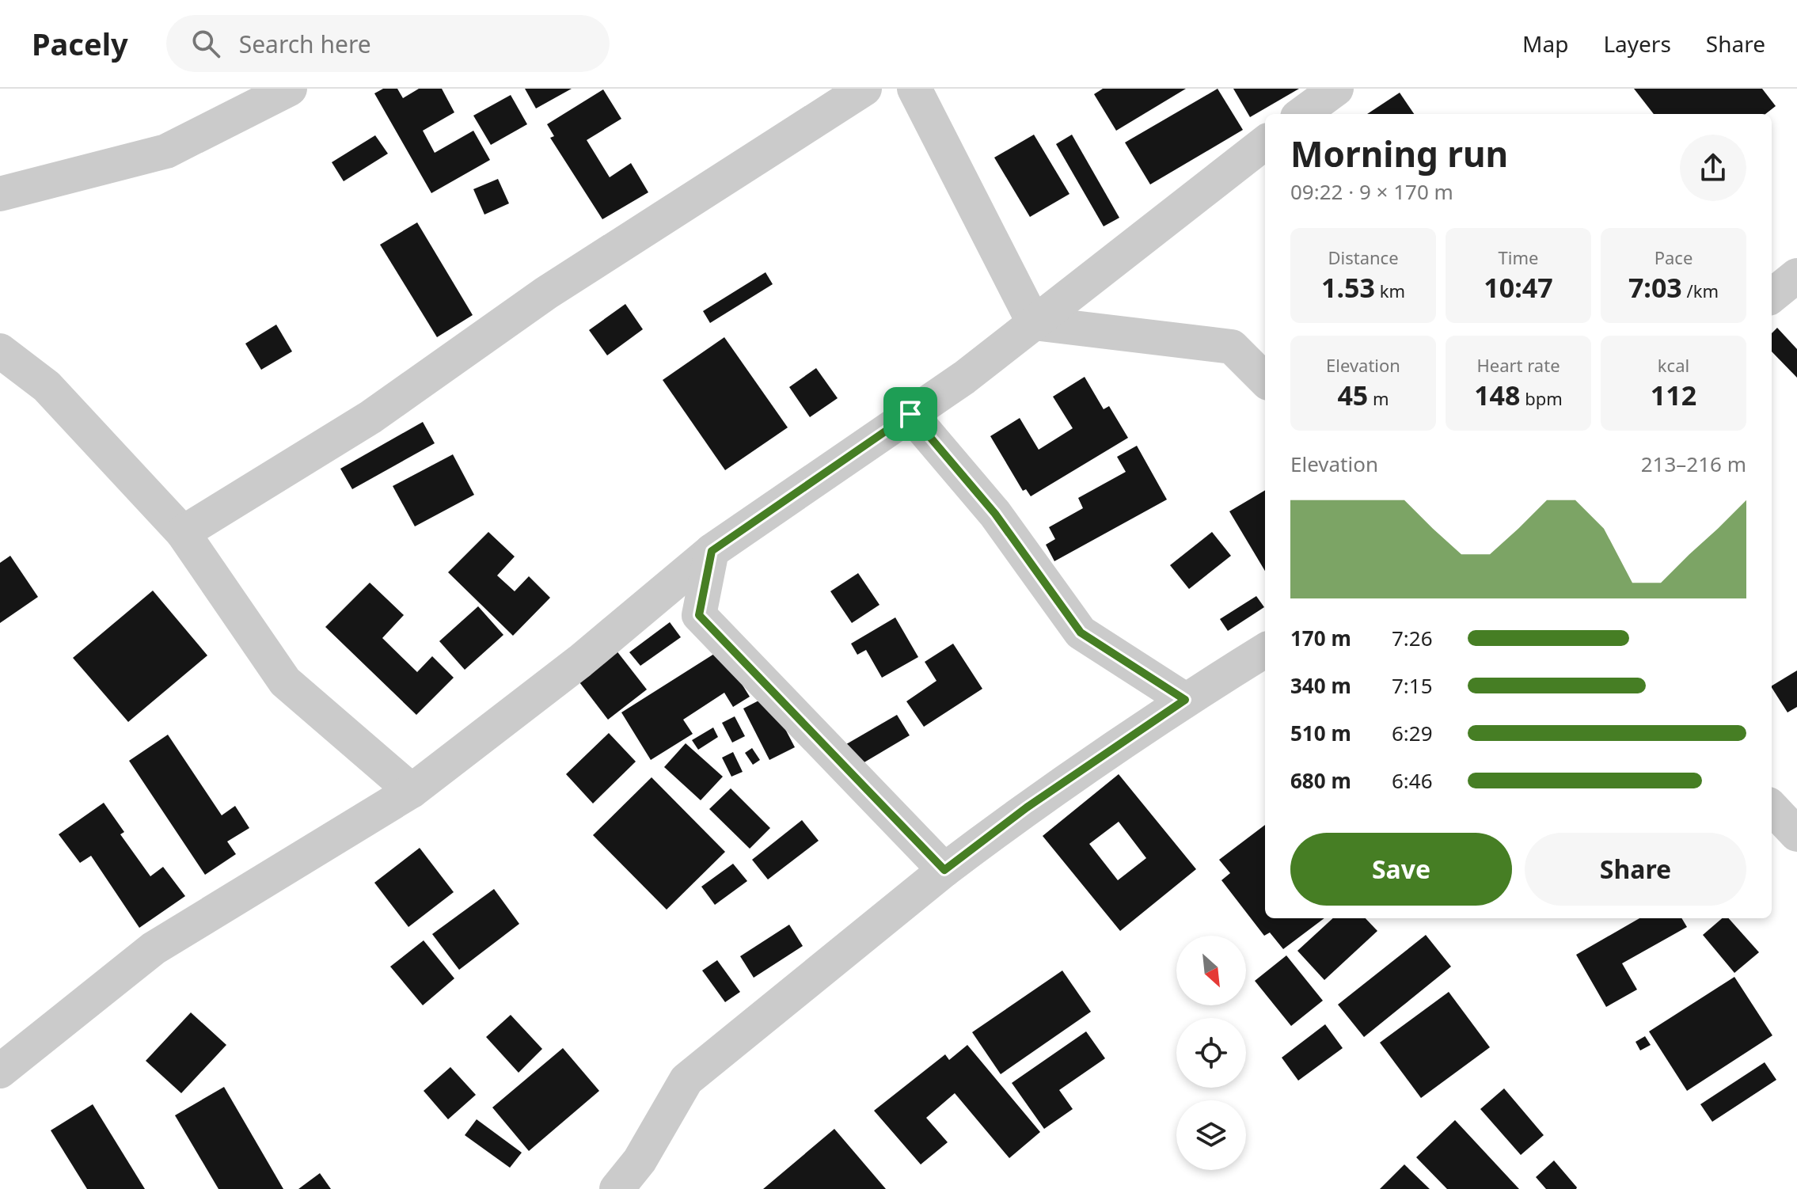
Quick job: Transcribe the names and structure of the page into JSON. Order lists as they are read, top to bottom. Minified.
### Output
{"north":"bottom right","page":{"header":"Pacely","search":"Search here","nav":["Map","Layers","Share"],"heading":["Morning run","09:22 · 9 × 170 m"],"stats":[["Distance","1.53 km"],["Time","10:47"],["Pace","7:03 /km"],["Elevation","45 m"],["Heart rate","148 bpm"],["kcal","112"]],"chart":["Elevation","213–216 m"],"list":[{"name":"170 m","note":"7:26"},{"name":"340 m","note":"7:15"},{"name":"510 m","note":"6:29"},{"name":"680 m","note":"6:46"}],"buttons":["Save","Share"]}}
